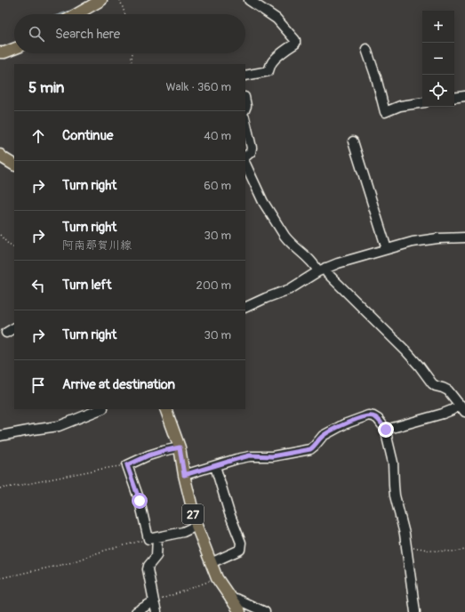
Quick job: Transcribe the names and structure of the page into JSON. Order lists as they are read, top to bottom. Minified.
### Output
{"streets":{"main road":["27"]},"page":{"map_buttons":["+","−"],"search":"Search here","heading":["5 min","Walk · 360 m"],"list":[["Continue","40 m"],["Turn right","60 m"],["Turn right","阿南那賀川線","30 m"],["Turn left","200 m"],["Turn right","30 m"],"Arrive at destination"]}}
